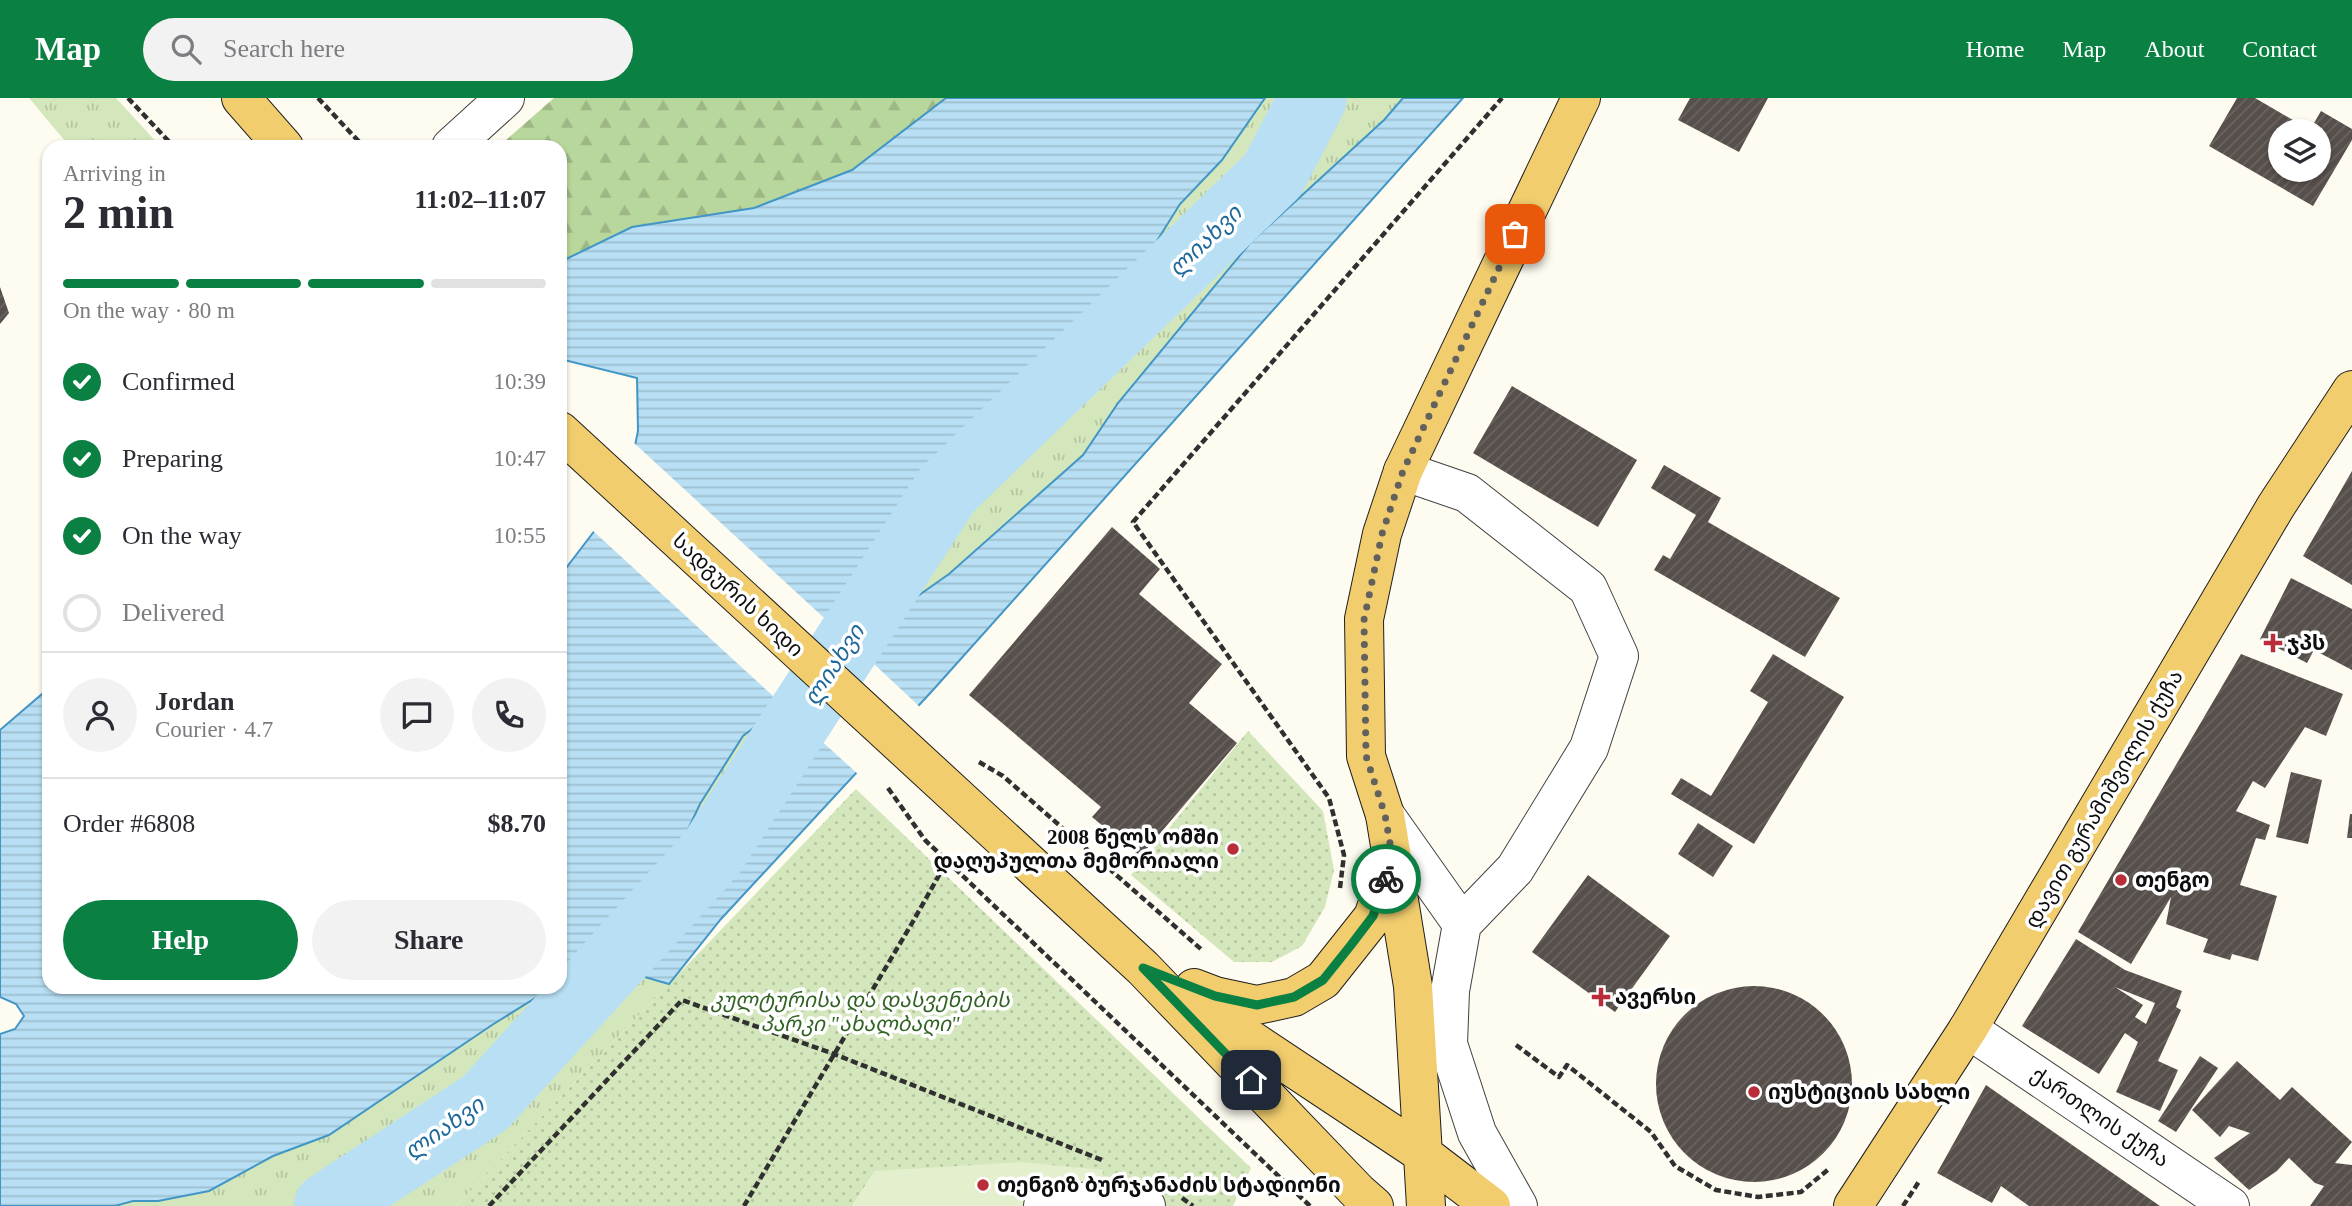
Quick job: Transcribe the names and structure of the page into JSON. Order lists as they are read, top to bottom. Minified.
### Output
{"streets":{"main road":["სადგურის ხიდი","დავით გურამიშვილის ქუჩა"],"street":["ქართლის ქუჩა"]},"crossings":[["დავით გურამიშვილის ქუჩა","ქართლის ქუჩა"]],"water":["ლიახვი"],"parks":["კულტურისა და დასვენების პარკი \"ახალბაღი\""],"places":{"health":["ჯპს","ავერსი"],"other":["2008 წელს ომში დაღუპულთა მემორიალი","თენგო","იუსტიციის სახლი","თენგიზ ბურჯანაძის სტადიონი"]},"page":{"header":"Map","search":"Search here","nav":["Home","Map","About","Contact"],"heading":["2 min","Arriving in","11:02–11:07"],"panel":["Jordan","Courier · 4.7","Order #6808","$8.70"],"bar":"On the way · 80 m","list":[["Confirmed","10:39"],["Preparing","10:47"],["On the way","10:55"],"Delivered"],"buttons":["Help","Share"]}}
